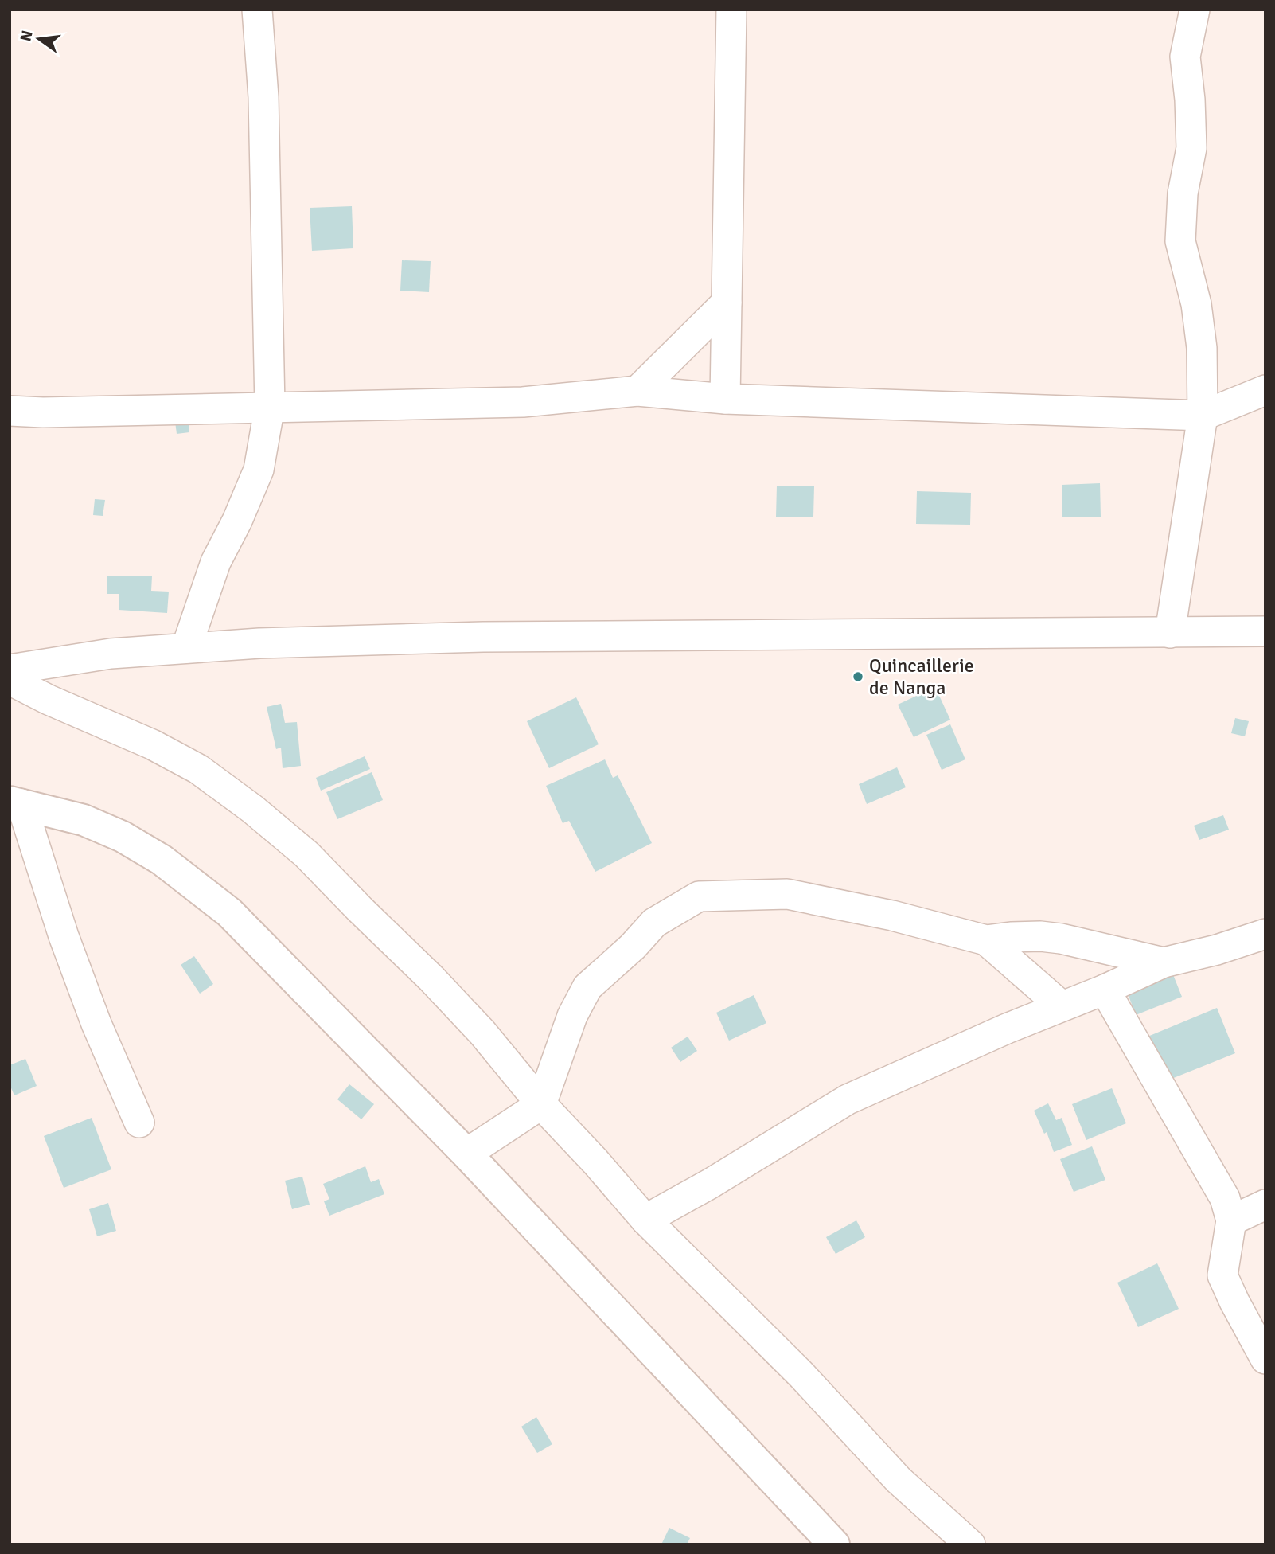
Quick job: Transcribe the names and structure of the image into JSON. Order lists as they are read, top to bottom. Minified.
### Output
{"places":["Quincaillerie de Nanga"],"north":"left"}
